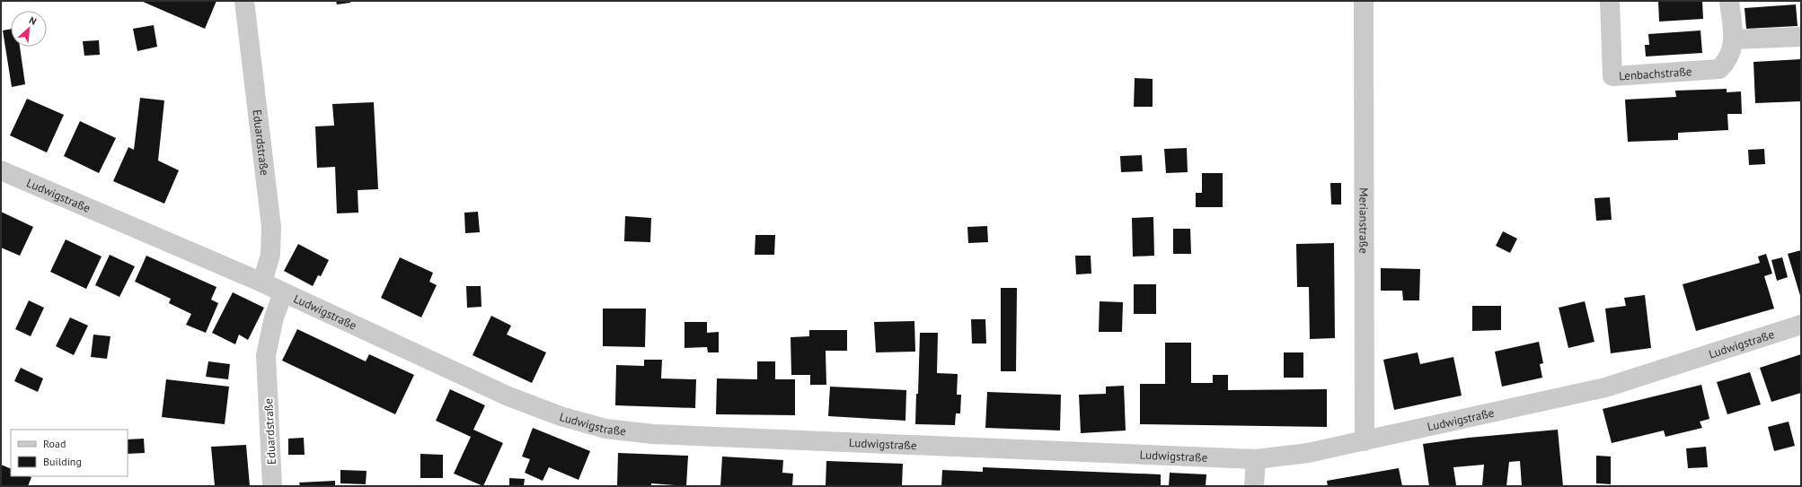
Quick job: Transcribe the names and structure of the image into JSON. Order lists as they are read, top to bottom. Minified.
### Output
{"streets":{"street":["Lenbachstraße","Eduardstraße","Ludwigstraße","Merianstraße"]},"crossings":[["Eduardstraße","Ludwigstraße"],["Ludwigstraße","Merianstraße"]],"legend":["Road","Building"],"north":"top right"}
